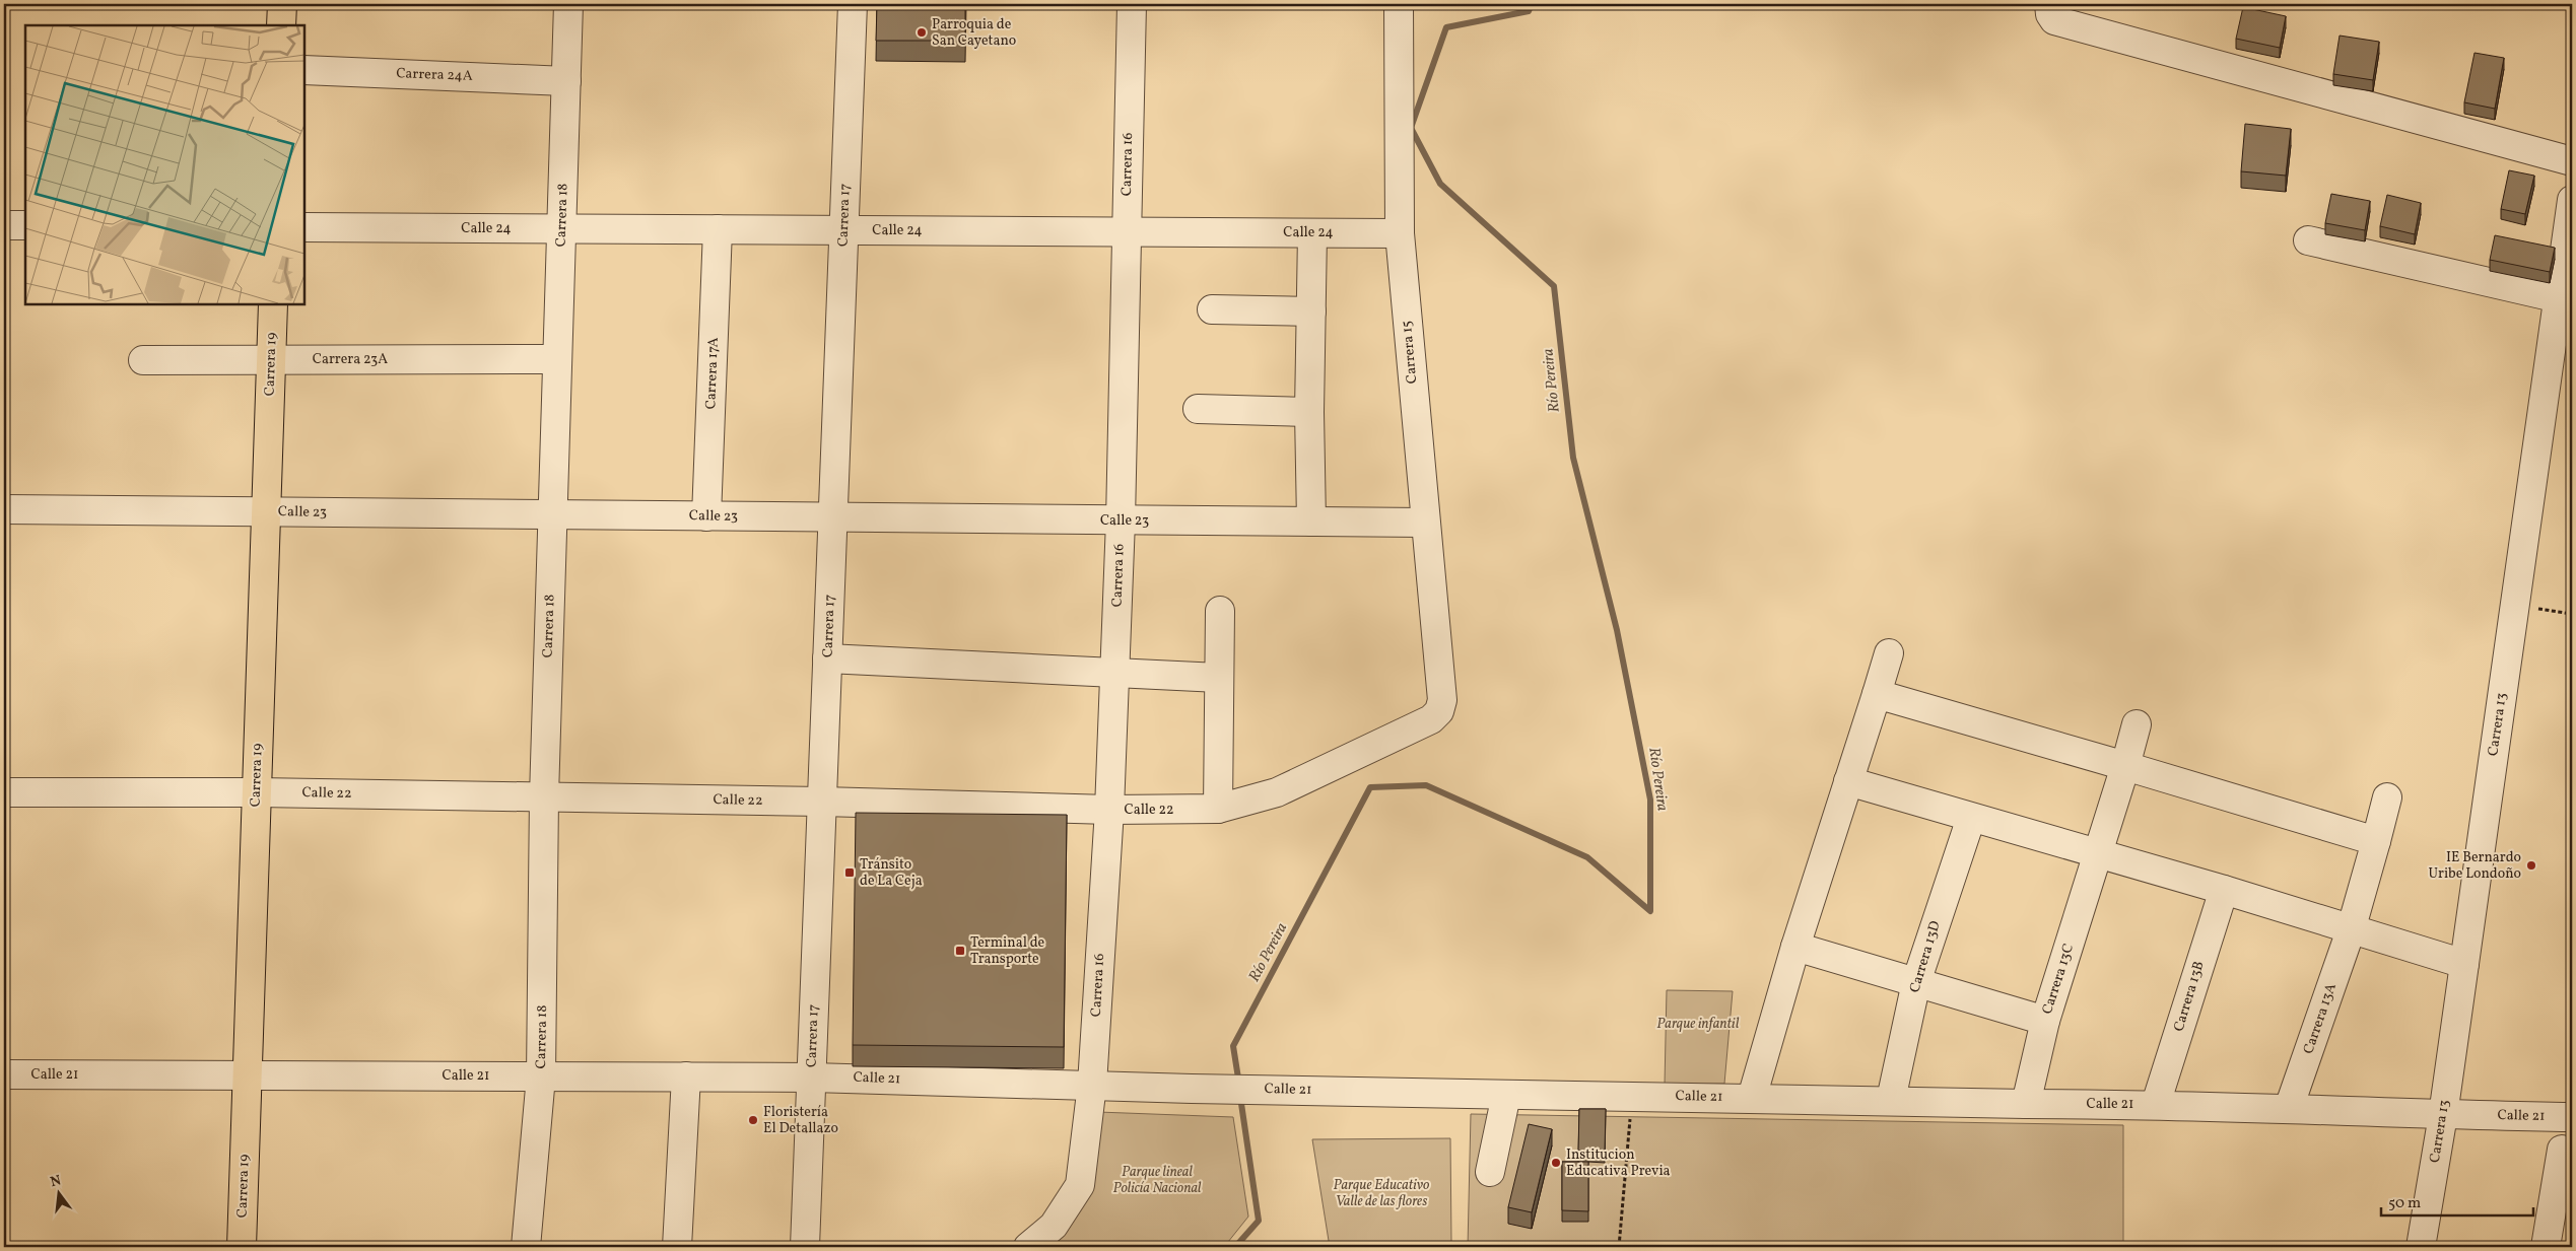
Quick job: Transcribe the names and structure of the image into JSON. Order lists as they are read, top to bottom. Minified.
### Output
{"streets":{"main road":["Carrera 19"],"street":["Carrera 24A","Carrera 16","Carrera 18","Carrera 17","Calle 24","Carrera 15","Carrera 23A","Carrera 17A","Calle 23","Carrera 13","Calle 22","Carrera 13D","Carrera 13C","Carrera 13B","Carrera 13A","Calle 21"]},"crossings":[["Carrera 24A","Carrera 18"],["Carrera 16","Calle 24"],["Carrera 16","Calle 23"],["Carrera 16","Calle 22"],["Carrera 16","Calle 21"],["Carrera 18","Calle 24"],["Carrera 18","Carrera 23A"],["Carrera 18","Calle 23"],["Carrera 18","Calle 22"],["Carrera 18","Calle 21"],["Carrera 17","Calle 24"],["Carrera 17","Calle 23"],["Carrera 17","Calle 22"],["Carrera 17","Calle 21"],["Calle 24","Carrera 15"],["Calle 24","Carrera 17A"],["Carrera 15","Calle 23"],["Carrera 15","Calle 22"],["Carrera 23A","Carrera 19"],["Carrera 19","Calle 23"],["Carrera 19","Calle 22"],["Carrera 19","Calle 21"],["Carrera 17A","Calle 23"],["Carrera 13","Calle 21"],["Carrera 13D","Calle 21"],["Carrera 13C","Calle 21"],["Carrera 13B","Calle 21"],["Carrera 13A","Calle 21"]],"water":["Río Pereira"],"parks":["Parque infantil","Parque lineal Policía Nacional","Parque Educativo Valle de las flores"],"places":{"other":["Parroquia de San Cayetano","IE Bernardo Uribe Londoño","Floristería El Detallazo","Institucion Educativa Previa"],"transit":["Tránsito de La Ceja","Terminal de Transporte"]},"scale_bar":"50 m","north":"top"}
